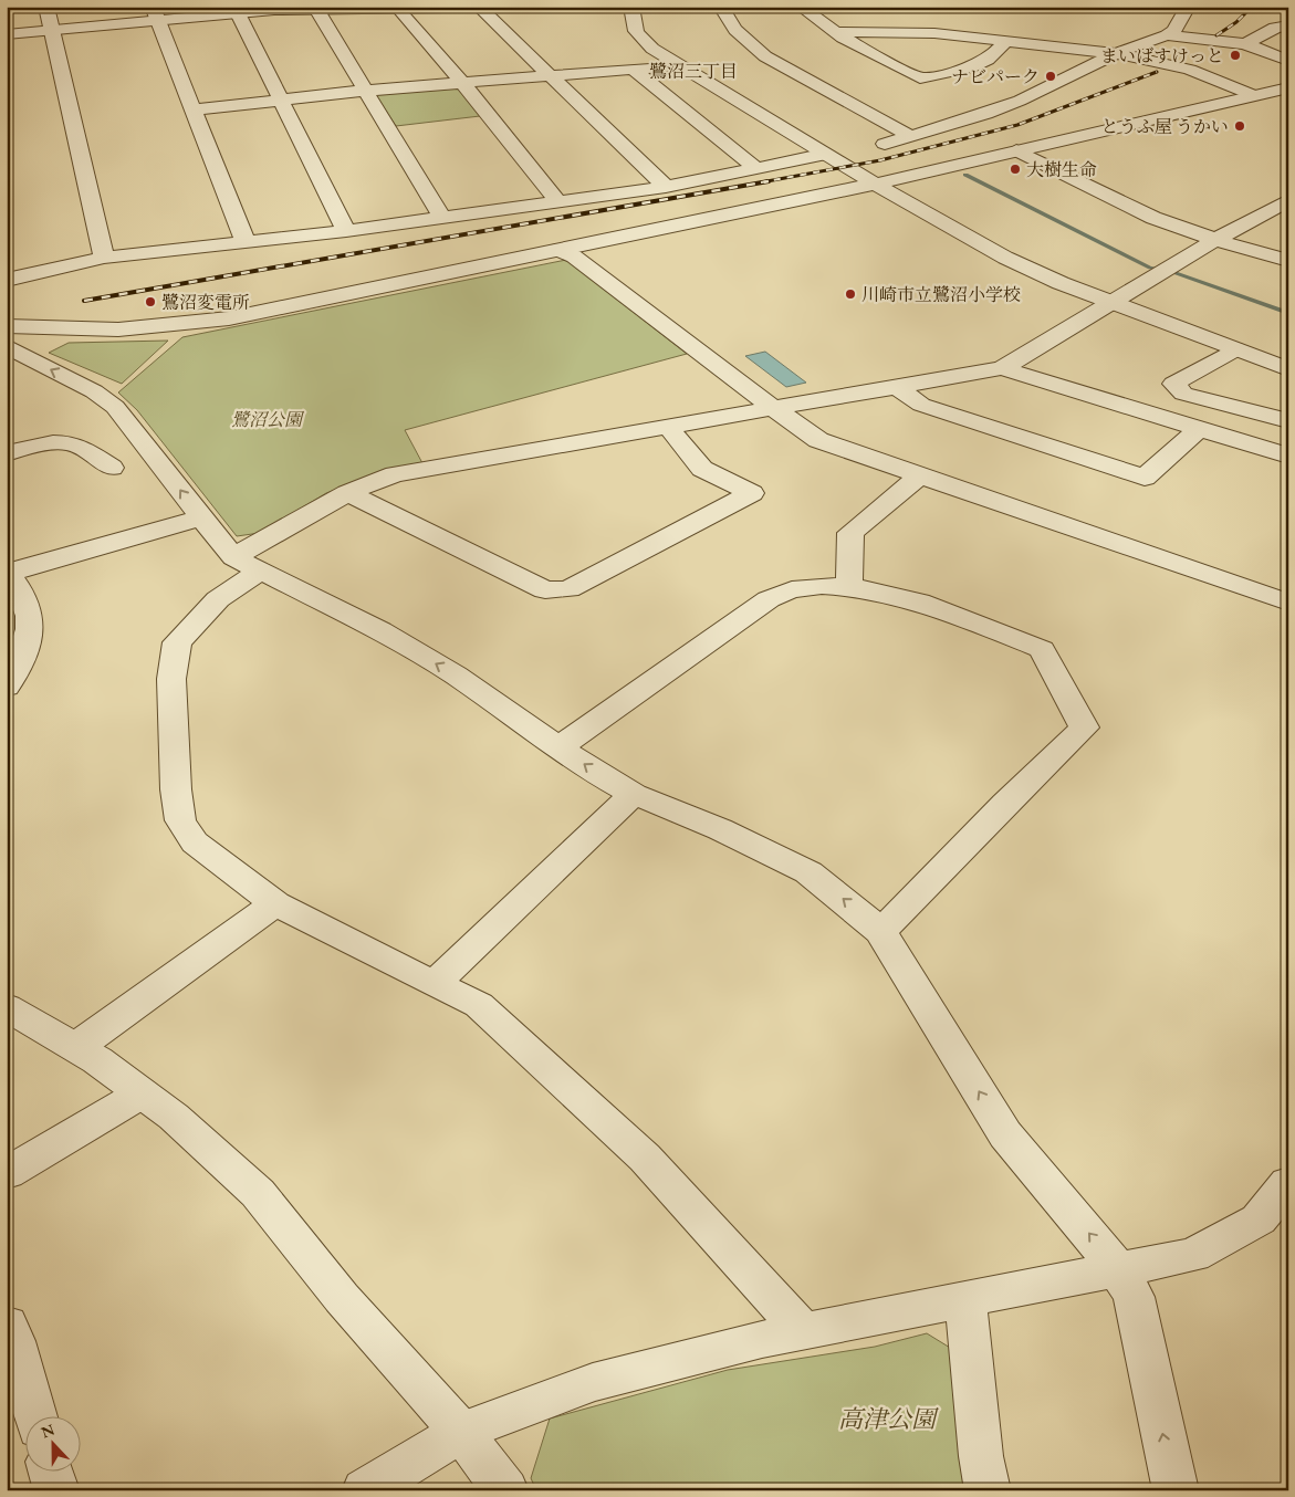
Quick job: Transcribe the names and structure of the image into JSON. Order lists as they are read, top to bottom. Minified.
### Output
{"districts":["鷺沼三丁目"],"parks":["鷺沼公園","高津公園"],"places":["まいばすけっと","ナビパーク","とうふ屋 うかい","大樹生命","川崎市立鷺沼小学校","鷺沼変電所"],"north":"top"}
